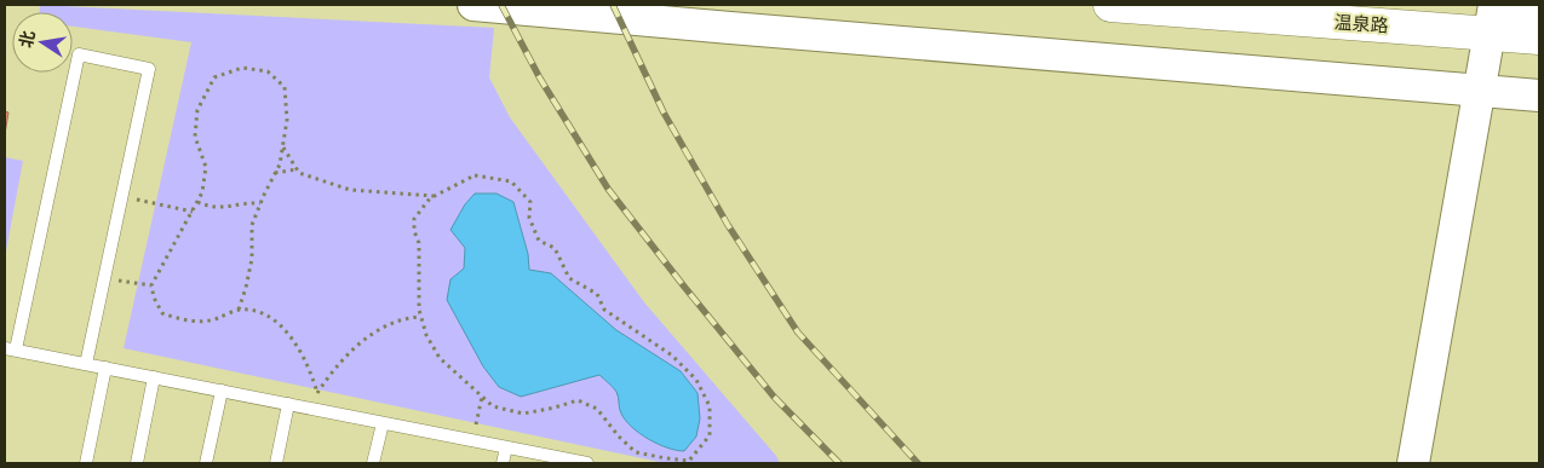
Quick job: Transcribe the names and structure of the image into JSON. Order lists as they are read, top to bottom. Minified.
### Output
{"streets":{"highway":["温泉路"]},"north":"left"}
